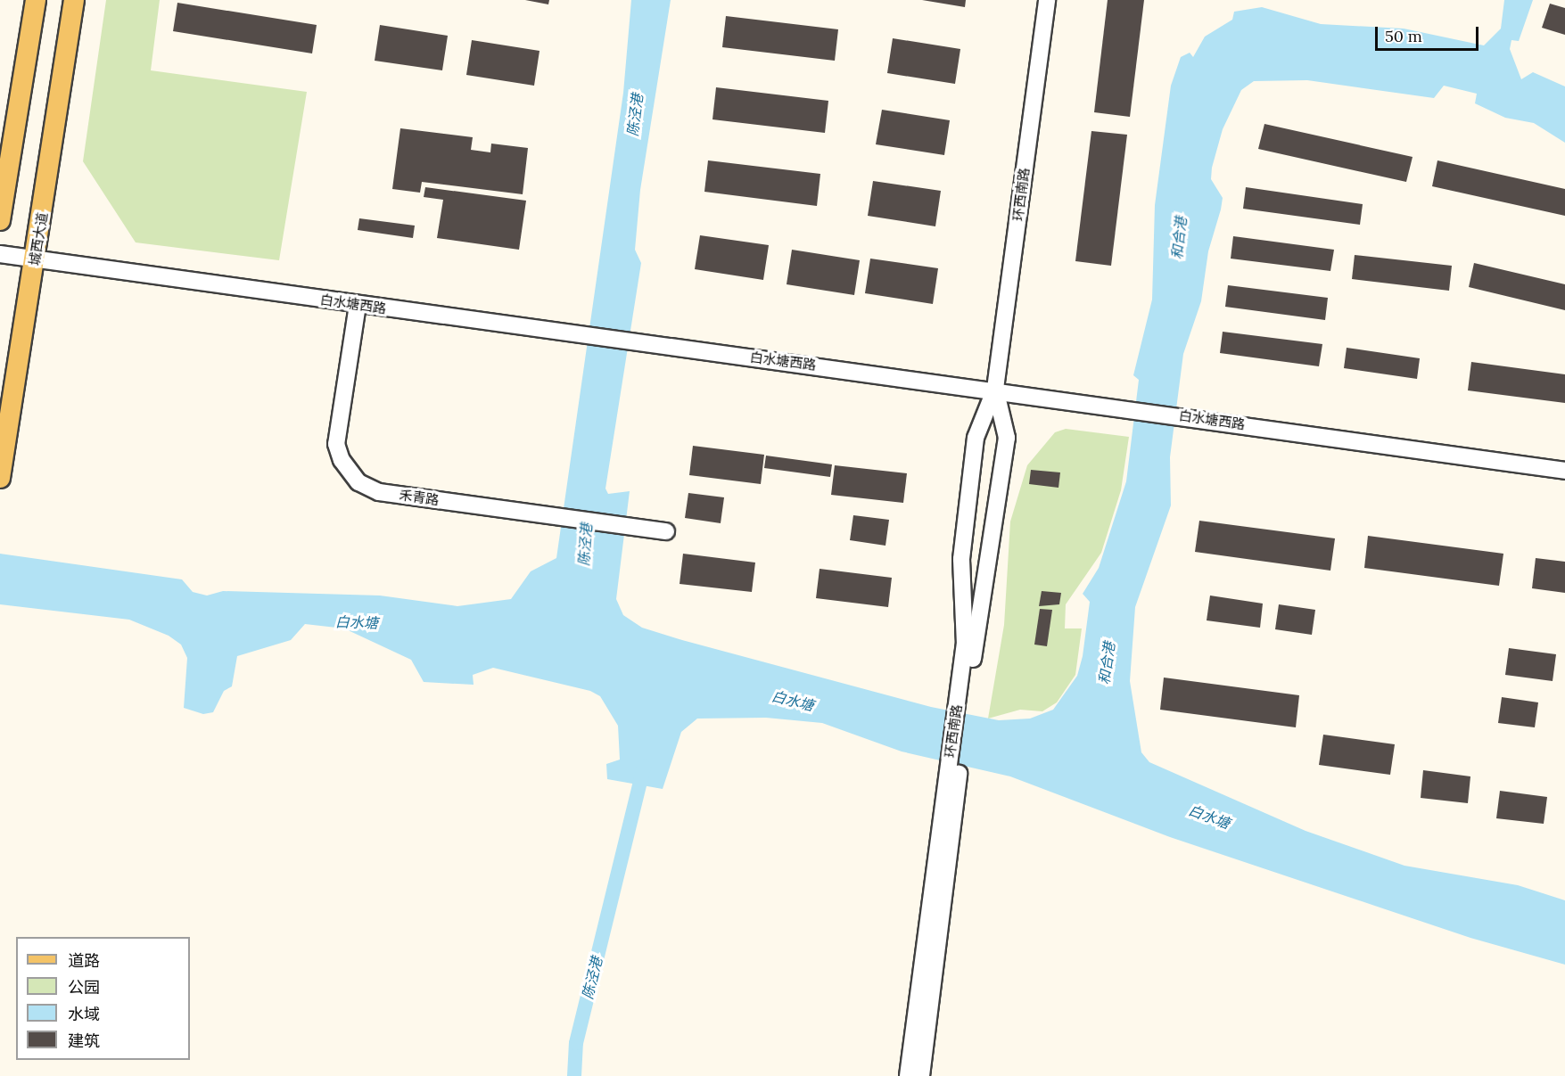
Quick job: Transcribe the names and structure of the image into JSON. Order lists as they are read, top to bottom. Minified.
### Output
{"streets":{"main road":["城西大道"],"street":["环西南路","白水塘西路","禾青路"]},"crossings":[["环西南路","白水塘西路"],["城西大道","白水塘西路"],["白水塘西路","禾青路"]],"water":["陈泾港","和合港","白水塘"],"legend":["道路","公园","水域","建筑"],"scale_bar":"50 m"}
